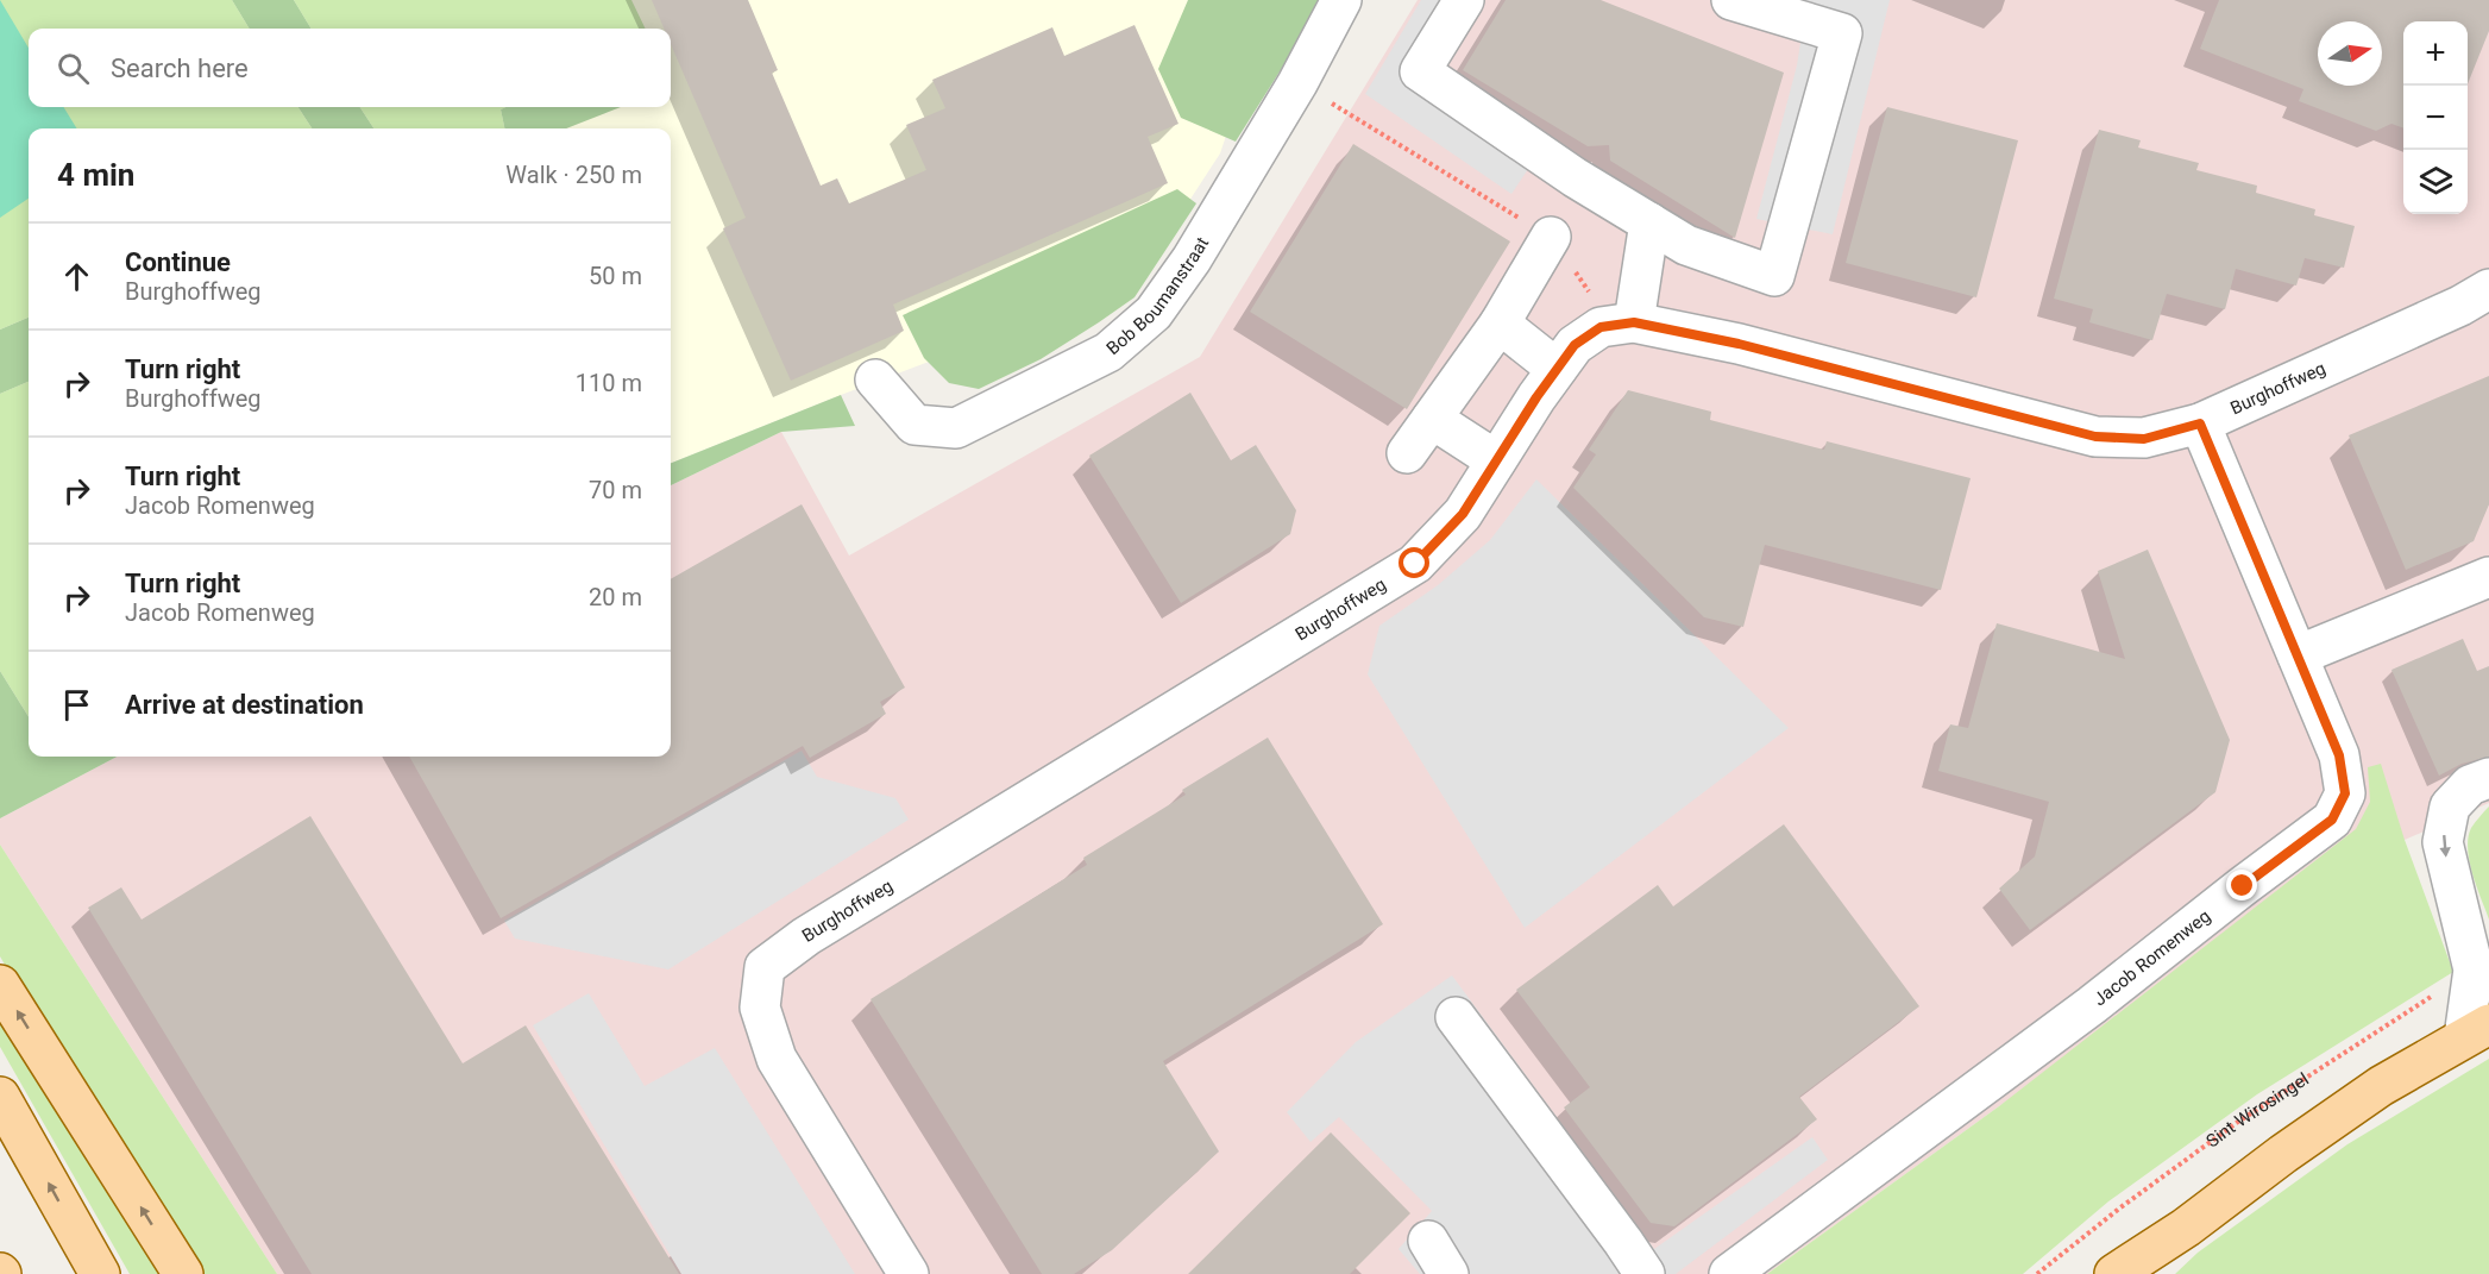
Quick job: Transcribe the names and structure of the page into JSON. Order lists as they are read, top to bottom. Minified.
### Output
{"streets":{"street":["Bob Boumanstraat","Burghoffweg","Jacob Romenweg"],"path":["Sint Wirosingel"]},"crossings":[["Burghoffweg","Jacob Romenweg"]],"north":"right","page":{"map_buttons":["+","−"],"search":"Search here","heading":["4 min","Walk · 250 m"],"list":[["Continue","Burghoffweg","50 m"],["Turn right","Burghoffweg","110 m"],["Turn right","Jacob Romenweg","70 m"],["Turn right","Jacob Romenweg","20 m"],"Arrive at destination"]}}
